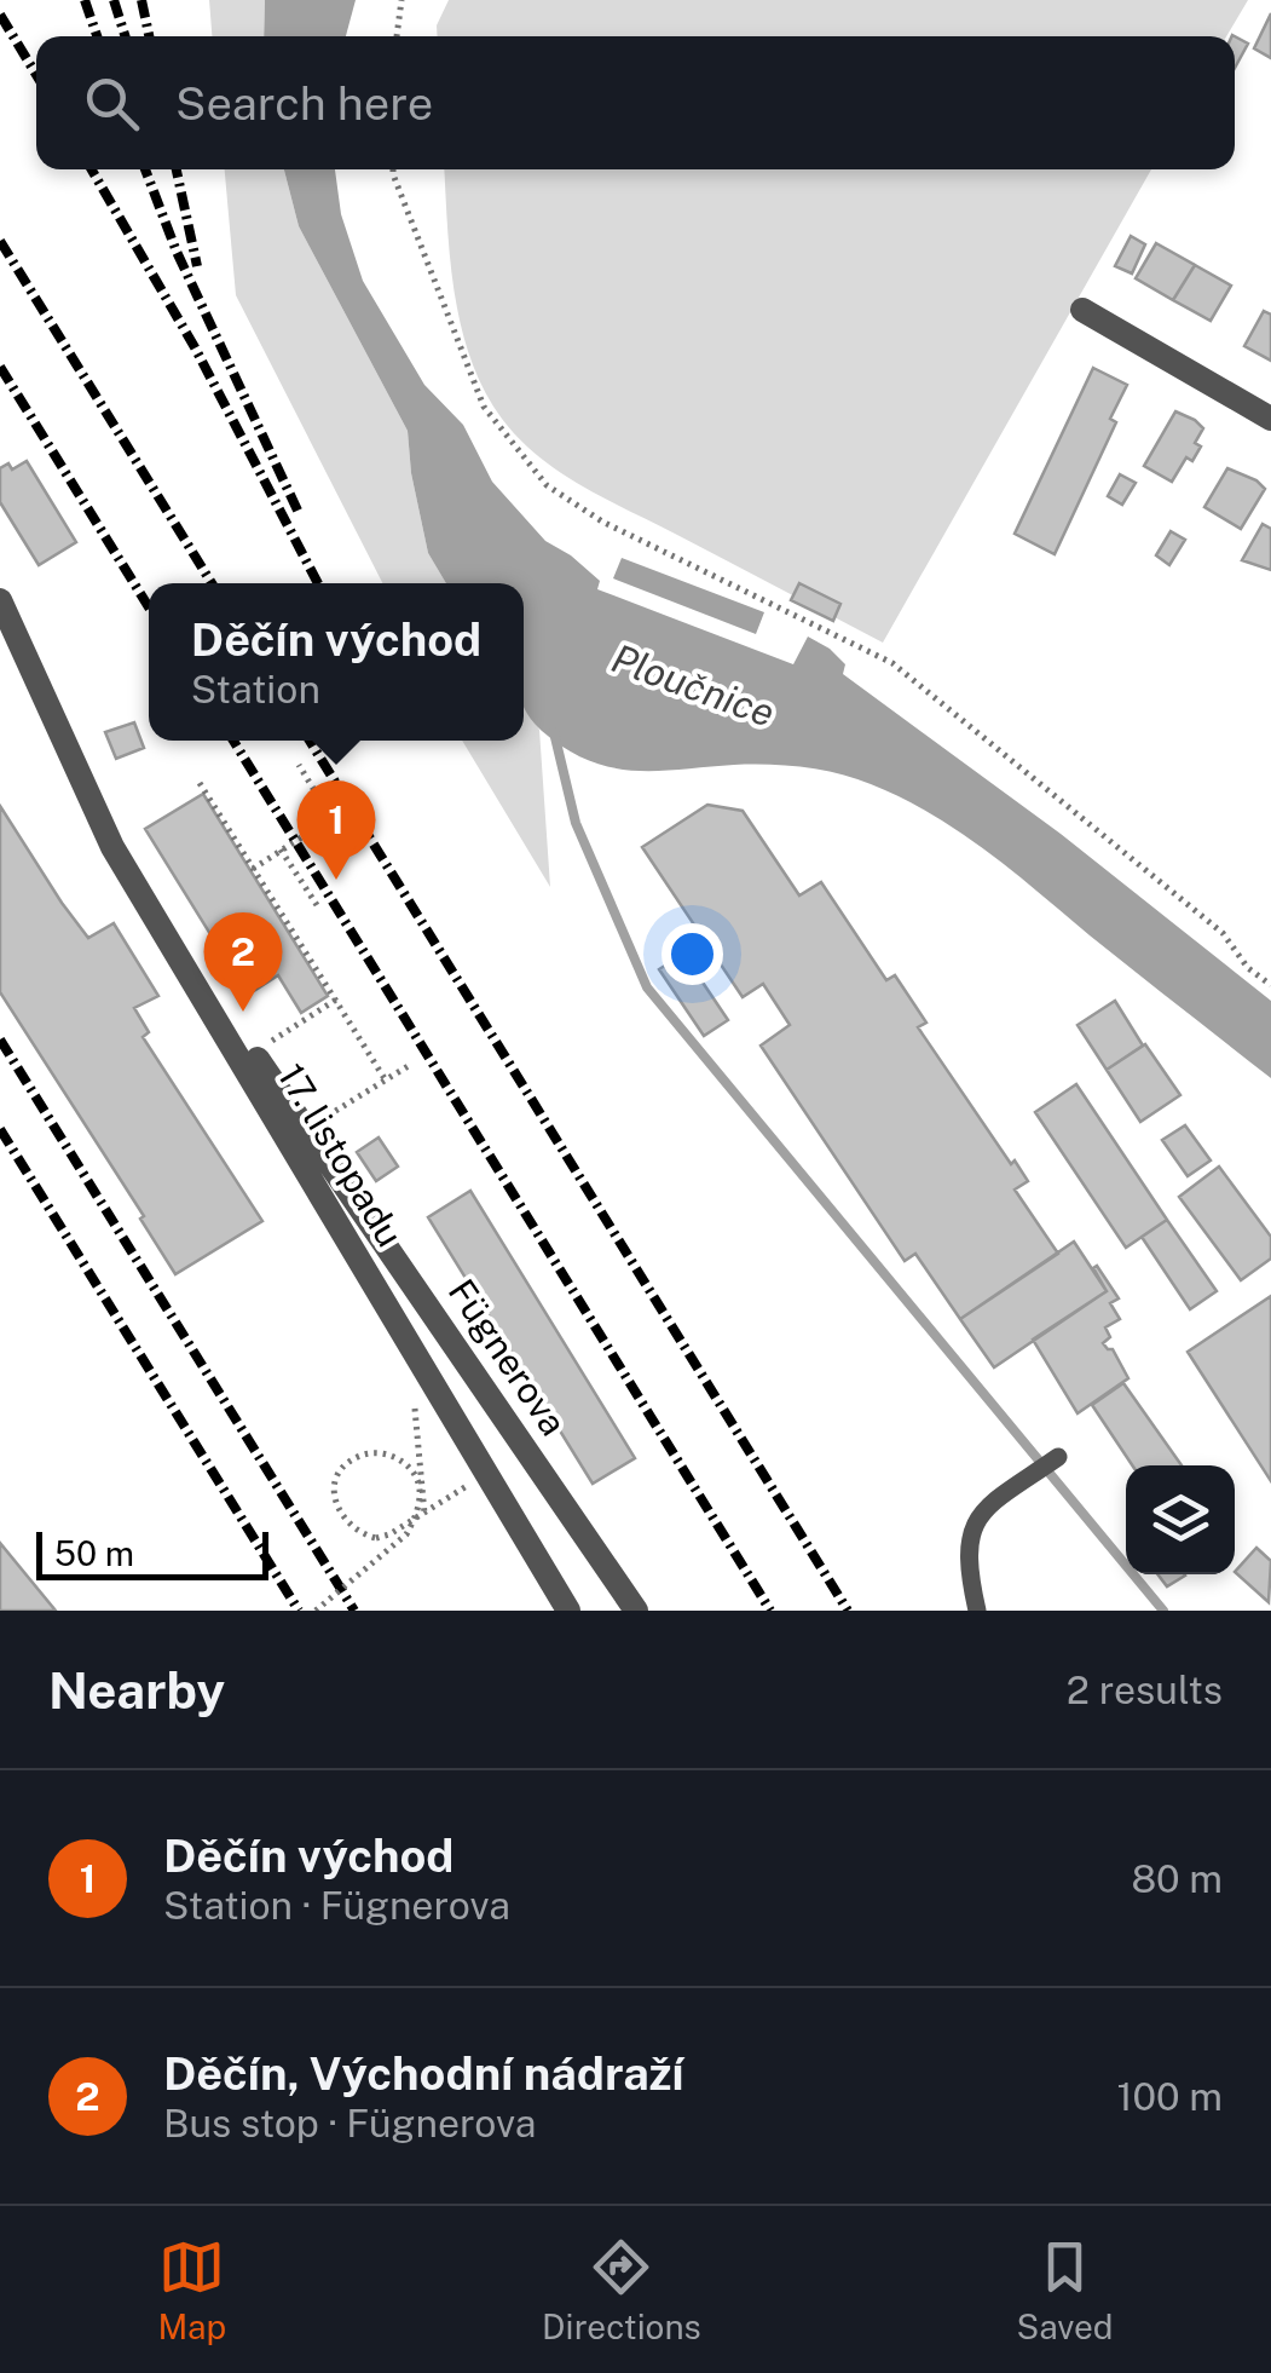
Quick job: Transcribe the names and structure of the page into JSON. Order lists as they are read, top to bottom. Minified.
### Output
{"streets":{"street":["17. listopadu","Fügnerova"]},"crossings":[["17. listopadu","Fügnerova"]],"water":["Ploučnice"],"scale_bar":"50 m","page":{"search":"Search here","popup":["Děčín východ","Station"],"pins":["1","2"],"scale":"50 m","heading":["Nearby","2 results"],"list":[{"mark":"1","name":"Děčín východ","note":"Station · Fügnerova","value":"80 m"},{"mark":"2","name":"Děčín, Východní nádraží","note":"Bus stop · Fügnerova","value":"100 m"}],"nav":["Map","Directions","Saved"]}}
